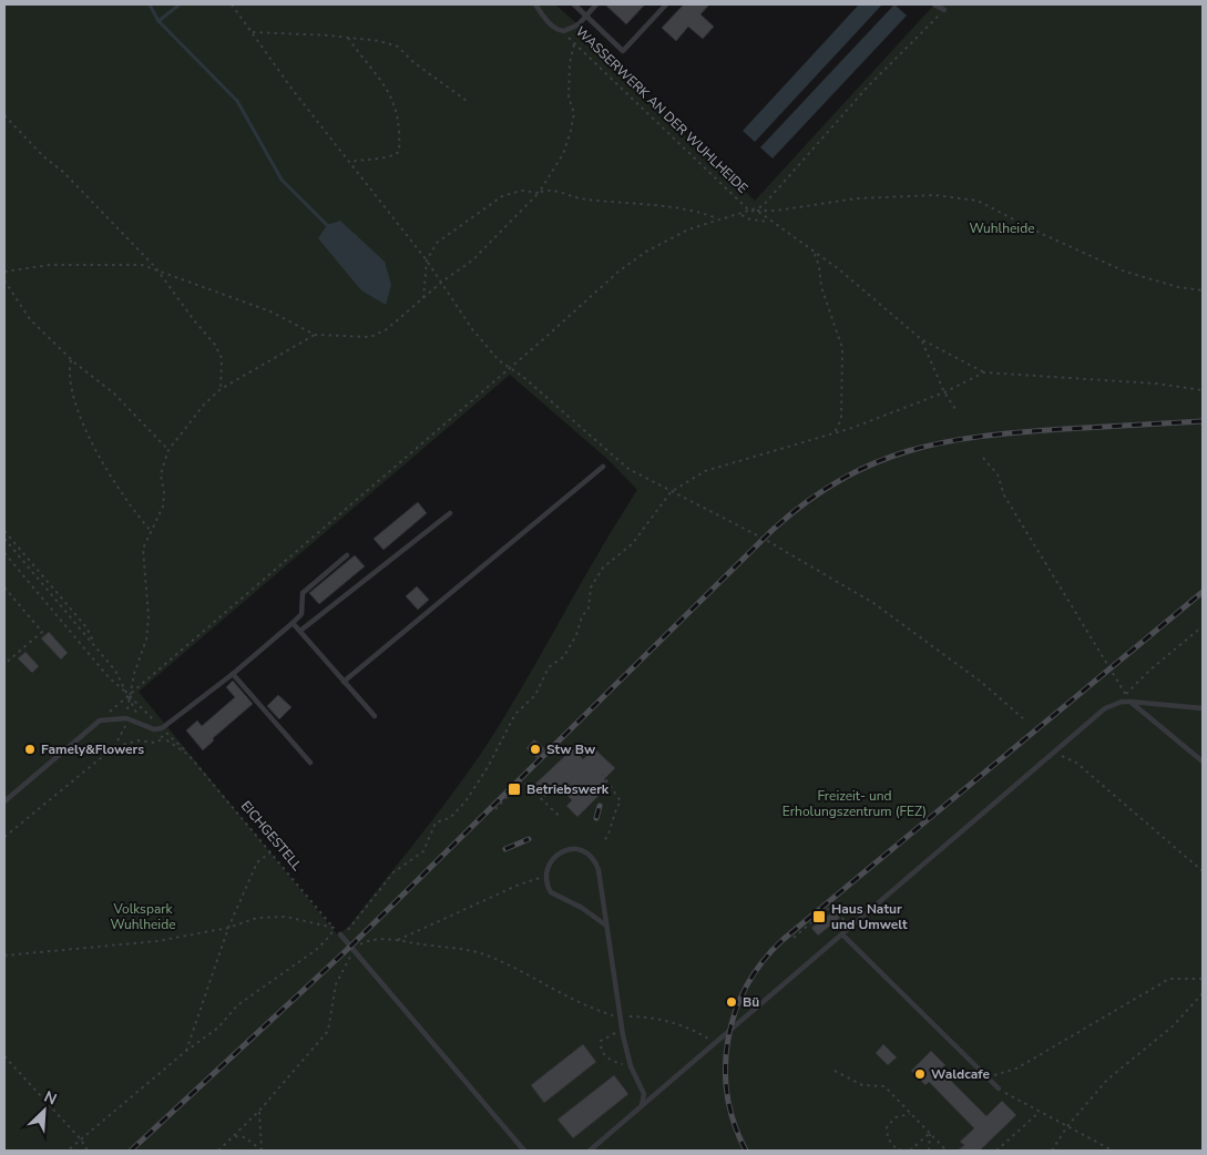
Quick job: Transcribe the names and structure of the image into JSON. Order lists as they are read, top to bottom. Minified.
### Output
{"streets":{"lane":["WASSERWERK AN DER WUHLHEIDE"],"path":["EICHGESTELL"]},"parks":["Wuhlheide","Freizeit- und Erholungszentrum (FEZ)","Volkspark Wuhlheide"],"places":{"other":["Famely&Flowers","Stw Bw","Bü","Waldcafe"],"transit":["Betriebswerk","Haus Natur und Umwelt"]},"north":"top right"}
